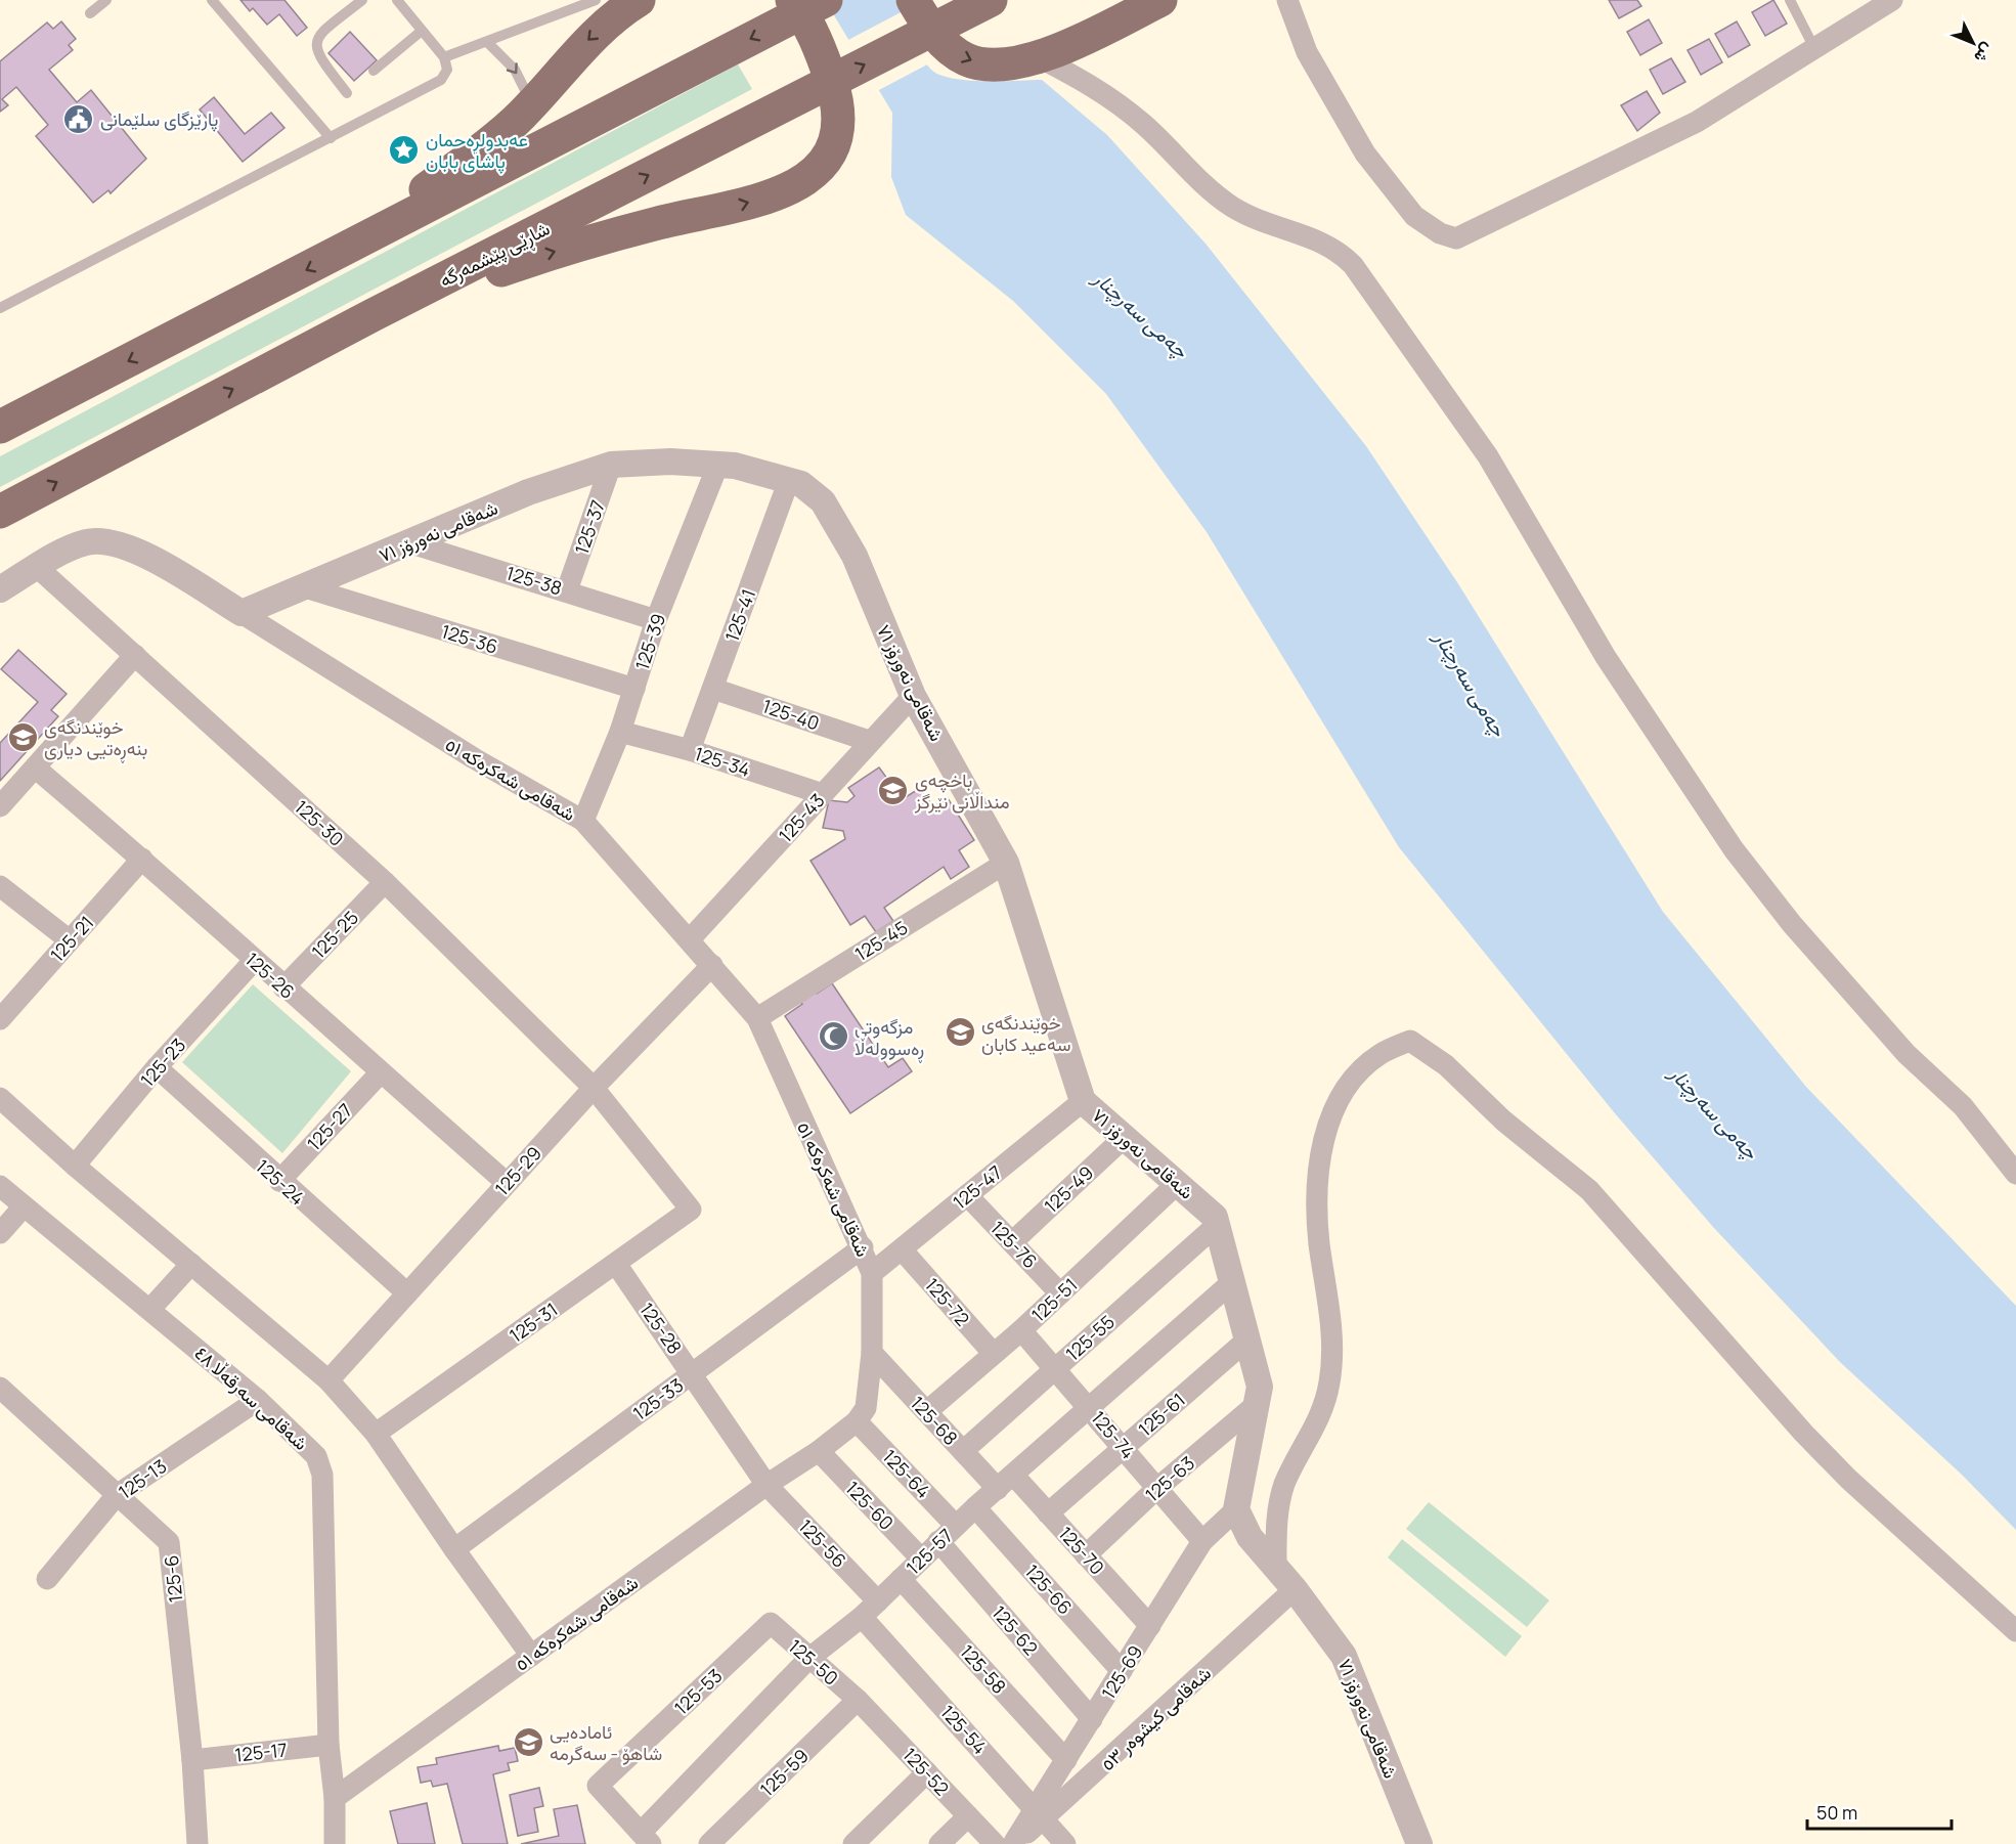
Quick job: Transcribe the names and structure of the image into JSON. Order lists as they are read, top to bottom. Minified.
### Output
{"streets":{"highway":["شاڕێی پێشمەرگە"],"street":["125-37","شەقامی نەورۆز ٧١","125-38","125-41","125-36","125-39","125-40","125-34","شەقامی شەکرەکە ٥١","125-43","125-30","125-25","125-21","125-45","125-26","125-23","125-27","125-29","125-24","125-47","125-49","125-76","125-51","125-72","125-31","125-28","125-55","شەقامی سەرقەڵا ٤٨","125-33","125-61","125-68","125-74","125-64","125-13","125-63","125-60","125-56","125-70","125-57","125-6","125-66","125-62","125-50","125-58","125-69","125-53","شەقامی کیشوەر ٥٣","125-54","125-17","125-52","125-59"]},"crossings":[["125-37","شەقامی نەورۆز ٧١"],["125-37","125-38"],["شەقامی نەورۆز ٧١","125-38"],["شەقامی نەورۆز ٧١","125-41"],["شەقامی نەورۆز ٧١","125-36"],["شەقامی نەورۆز ٧١","125-39"],["شەقامی نەورۆز ٧١","شەقامی شەکرەکە ٥١"],["شەقامی نەورۆز ٧١","125-43"],["شەقامی نەورۆز ٧١","125-45"],["شەقامی نەورۆز ٧١","125-47"],["شەقامی نەورۆز ٧١","125-49"],["شەقامی نەورۆز ٧١","125-51"],["شەقامی نەورۆز ٧١","125-55"],["شەقامی نەورۆز ٧١","125-61"],["شەقامی نەورۆز ٧١","125-63"],["شەقامی نەورۆز ٧١","125-57"],["شەقامی نەورۆز ٧١","125-69"],["شەقامی نەورۆز ٧١","شەقامی کیشوەر ٥٣"],["125-38","125-39"],["125-41","125-40"],["125-41","125-34"],["125-36","125-39"],["125-39","125-34"],["125-39","شەقامی شەکرەکە ٥١"],["125-40","125-43"],["125-34","125-43"],["شەقامی شەکرەکە ٥١","125-43"],["شەقامی شەکرەکە ٥١","125-45"],["شەقامی شەکرەکە ٥١","125-29"],["شەقامی شەکرەکە ٥١","125-47"],["شەقامی شەکرەکە ٥١","125-28"],["شەقامی شەکرەکە ٥١","شەقامی سەرقەڵا ٤٨"],["شەقامی شەکرەکە ٥١","125-33"],["شەقامی شەکرەکە ٥١","125-68"],["شەقامی شەکرەکە ٥١","125-64"],["شەقامی شەکرەکە ٥١","125-60"],["شەقامی شەکرەکە ٥١","125-56"],["125-30","125-25"],["125-30","125-29"],["125-30","125-31"],["125-25","125-26"],["125-21","125-26"],["125-26","125-23"],["125-26","125-27"],["125-26","125-29"],["125-23","125-24"],["125-27","125-24"],["125-29","125-24"],["125-47","125-76"],["125-47","125-72"],["125-49","125-76"],["125-76","125-51"],["125-51","125-72"],["125-51","125-68"],["125-51","125-74"],["125-31","125-28"],["125-28","125-33"],["125-28","125-56"],["125-55","125-68"],["125-55","125-74"],["شەقامی سەرقەڵا ٤٨","125-13"],["شەقامی سەرقەڵا ٤٨","125-17"],["125-61","125-74"],["125-61","125-70"],["125-68","125-70"],["125-68","125-57"],["125-74","125-63"],["125-74","125-57"],["125-74","125-69"],["125-64","125-57"],["125-13","125-6"],["125-63","125-70"],["125-60","125-57"],["125-56","125-57"],["125-70","125-57"],["125-70","125-69"],["125-57","125-66"],["125-57","125-62"],["125-57","125-50"],["125-57","125-58"],["125-57","125-53"],["125-57","125-54"],["125-6","125-17"],["125-66","125-69"],["125-62","125-69"],["125-50","125-53"],["125-50","125-52"],["125-50","125-59"],["125-58","125-69"],["125-69","شەقامی کیشوەر ٥٣"],["125-69","125-54"],["125-69","125-52"],["شەقامی کیشوەر ٥٣","125-54"],["125-52","125-59"]],"water":["چەمی سەرچنار"],"places":{"public building":["پارێزگای سلێمانی"],"place":["عەبدولڕەحمان پاشای بابان"],"school or university":["خوێندنگەی بنەڕەتیی دیاری","باخچەی منداڵانی نێرگز","خوێندنگەی سەعید کابان","ئامادەیی شاهۆ - سەگرمە"],"mosque":["مزگەوتی ڕەسوولەڵا"]},"scale_bar":"50 m","north":"bottom right"}
